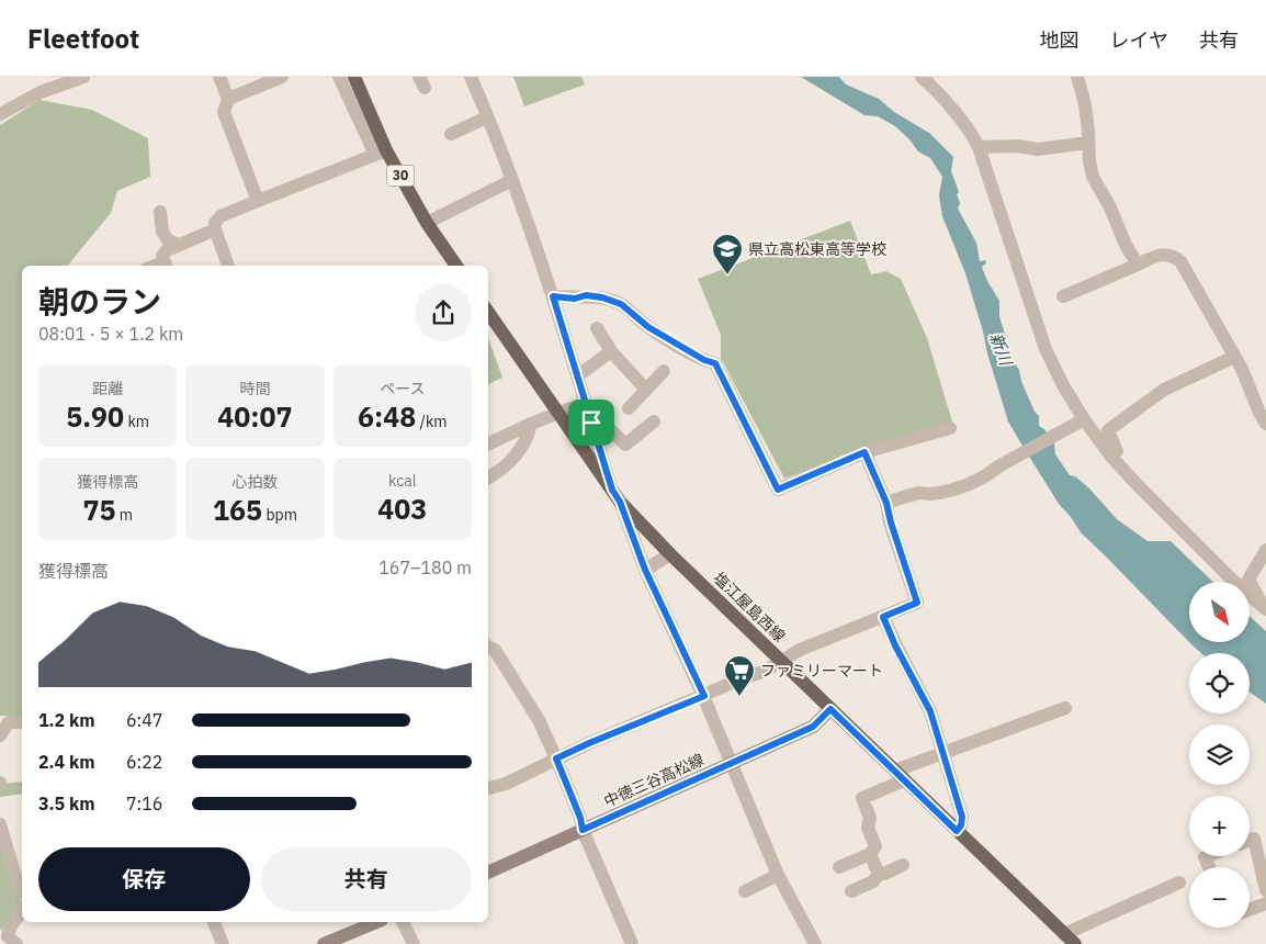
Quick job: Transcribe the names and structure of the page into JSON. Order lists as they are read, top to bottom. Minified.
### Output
{"streets":{"main road":["30","塩江屋島西線","中徳三谷高松線"]},"crossings":[["塩江屋島西線","中徳三谷高松線"]],"water":["新川"],"places":{"school or university":["県立高松東高等学校"],"supermarket":["ファミリーマート"]},"north":"bottom right","page":{"header":"Fleetfoot","nav":["地図","レイヤ","共有"],"heading":["朝のラン","08:01 · 5 × 1.2 km"],"stats":[["距離","5.90 km"],["時間","40:07"],["ペース","6:48 /km"],["獲得標高","75 m"],["心拍数","165 bpm"],["kcal","403"]],"chart":["獲得標高","167–180 m"],"map_buttons":["+","−"],"list":[{"name":"1.2 km","note":"6:47"},{"name":"2.4 km","note":"6:22"},{"name":"3.5 km","note":"7:16"}],"buttons":["保存","共有"]}}
